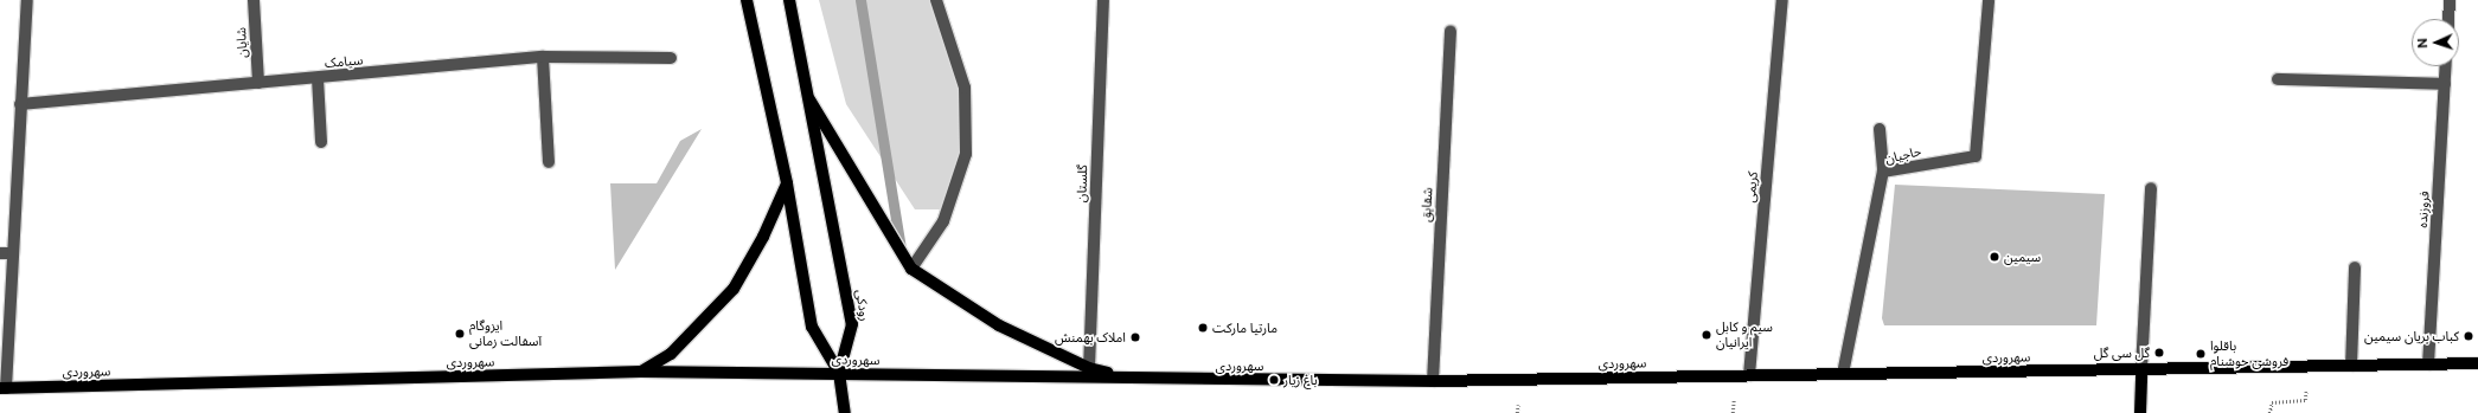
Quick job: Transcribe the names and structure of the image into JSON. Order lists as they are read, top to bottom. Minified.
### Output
{"streets":{"main road":["رودکی","سهروردی"],"street":["شایان","سیامک","حاجیان","گلستان","کریمی","شقایق","فروزنده"]},"crossings":[["شایان","سیامک"],["حاجیان","سهروردی"],["کریمی","سهروردی"],["شقایق","سهروردی"],["فروزنده","سهروردی"],["رودکی","سهروردی"]],"places":["سیمین","مارتیا مارکت","ایزوگام آسفالت زمانی","سیم و کابل ایرانیان","کباب بریان سیمین","املاک بهمنش","گل سی گل","باقلوا فروشی خوشنام","باغ زیار"],"north":"left"}
